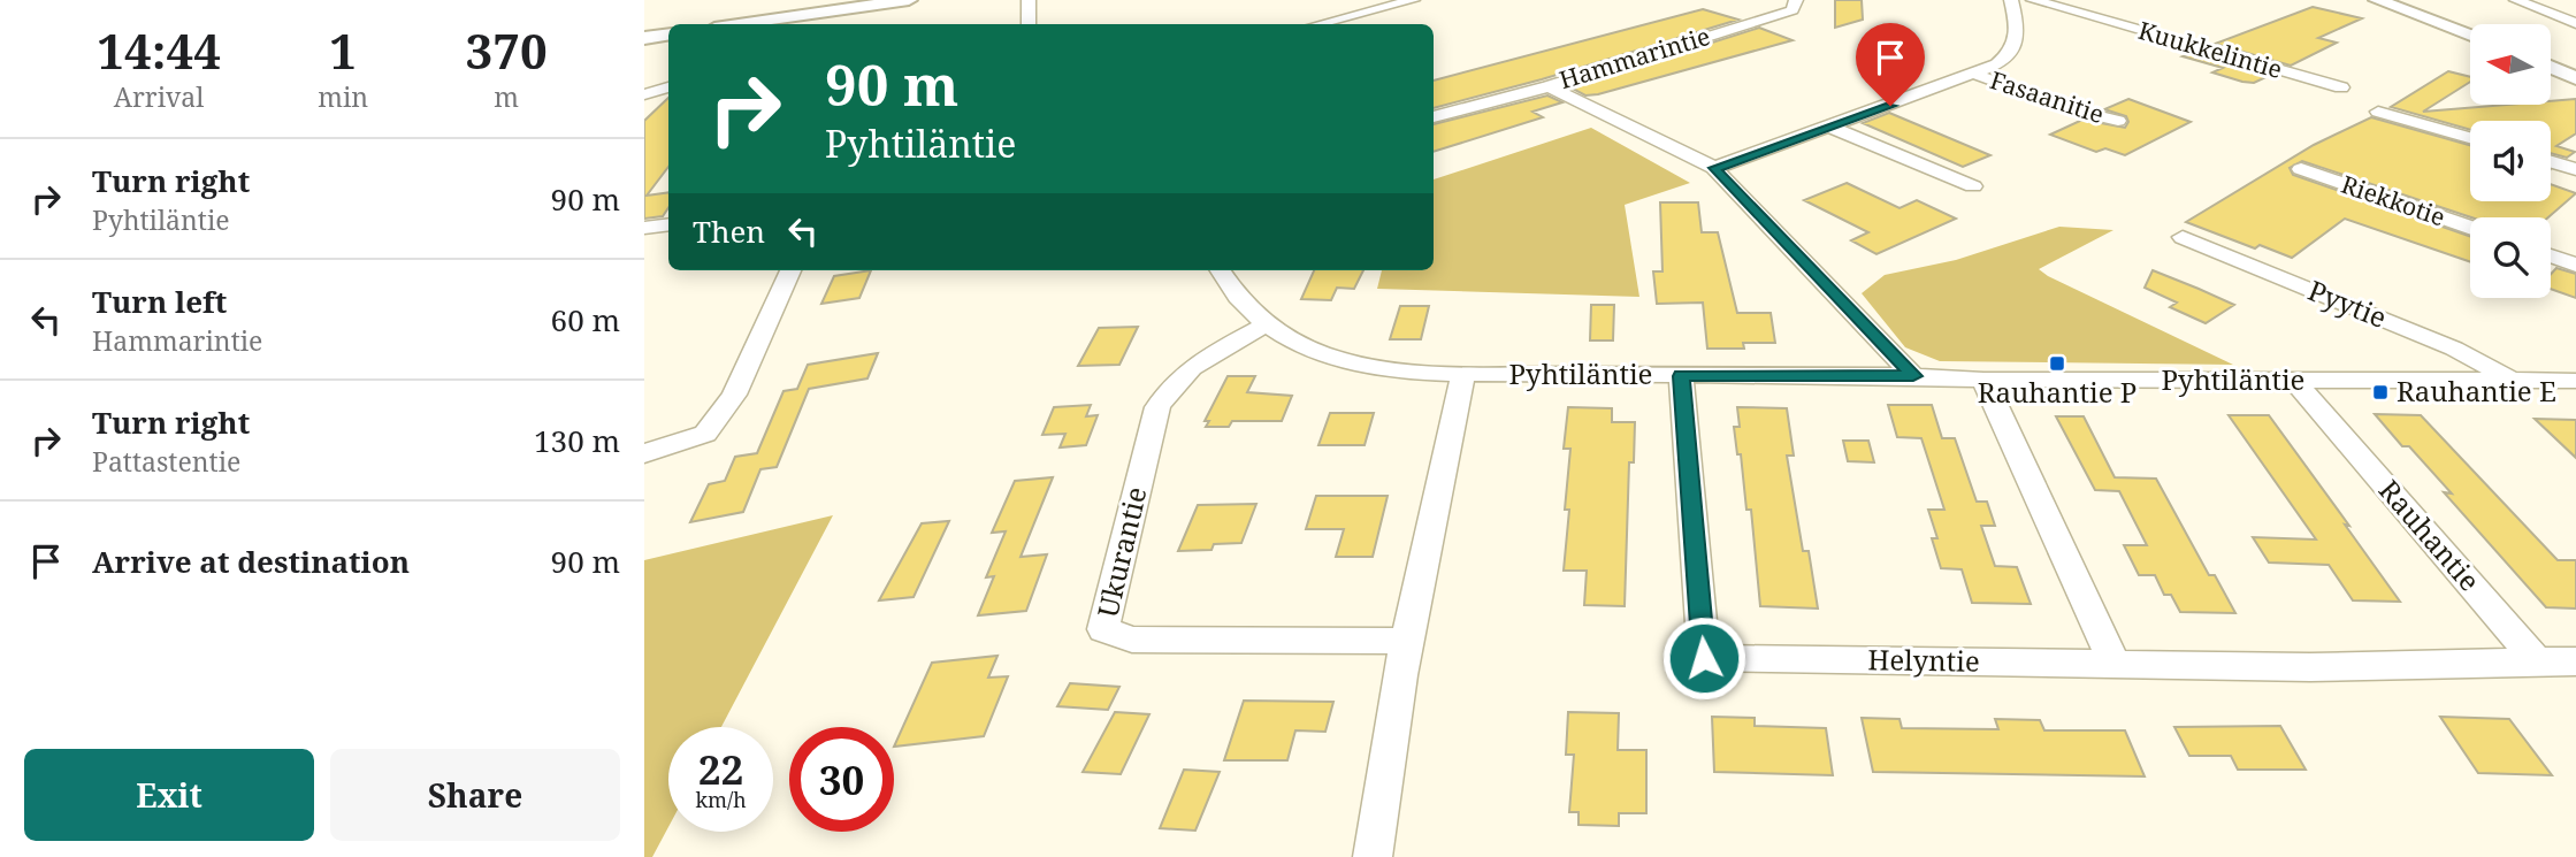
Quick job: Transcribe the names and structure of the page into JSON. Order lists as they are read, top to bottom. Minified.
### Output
{"streets":{"street":["Kuukkelintie","Hammarintie","Fasaanitie","Riekkotie","Pyytie","Pyhtiläntie","Rauhantie","Ukurantie","Helyntie"]},"crossings":[["Hammarintie","Pyhtiläntie"],["Pyytie","Pyhtiläntie"],["Pyhtiläntie","Rauhantie"],["Pyhtiläntie","Ukurantie"],["Pyhtiläntie","Helyntie"]],"places":{"transit":["Rauhantie P","Rauhantie E"]},"north":"left","page":{"eta":["14:44","Arrival","1","min","370","m"],"turn":["90 m","Pyhtiläntie"],"list":[{"name":"Turn right","note":"Pyhtiläntie","value":"90 m"},{"name":"Turn left","note":"Hammarintie","value":"60 m"},{"name":"Turn right","note":"Pattastentie","value":"130 m"},{"name":"Arrive at destination","value":"90 m"}],"then":"Then","speed":"22 km/h","limit":"30","buttons":["Exit","Share"]}}
